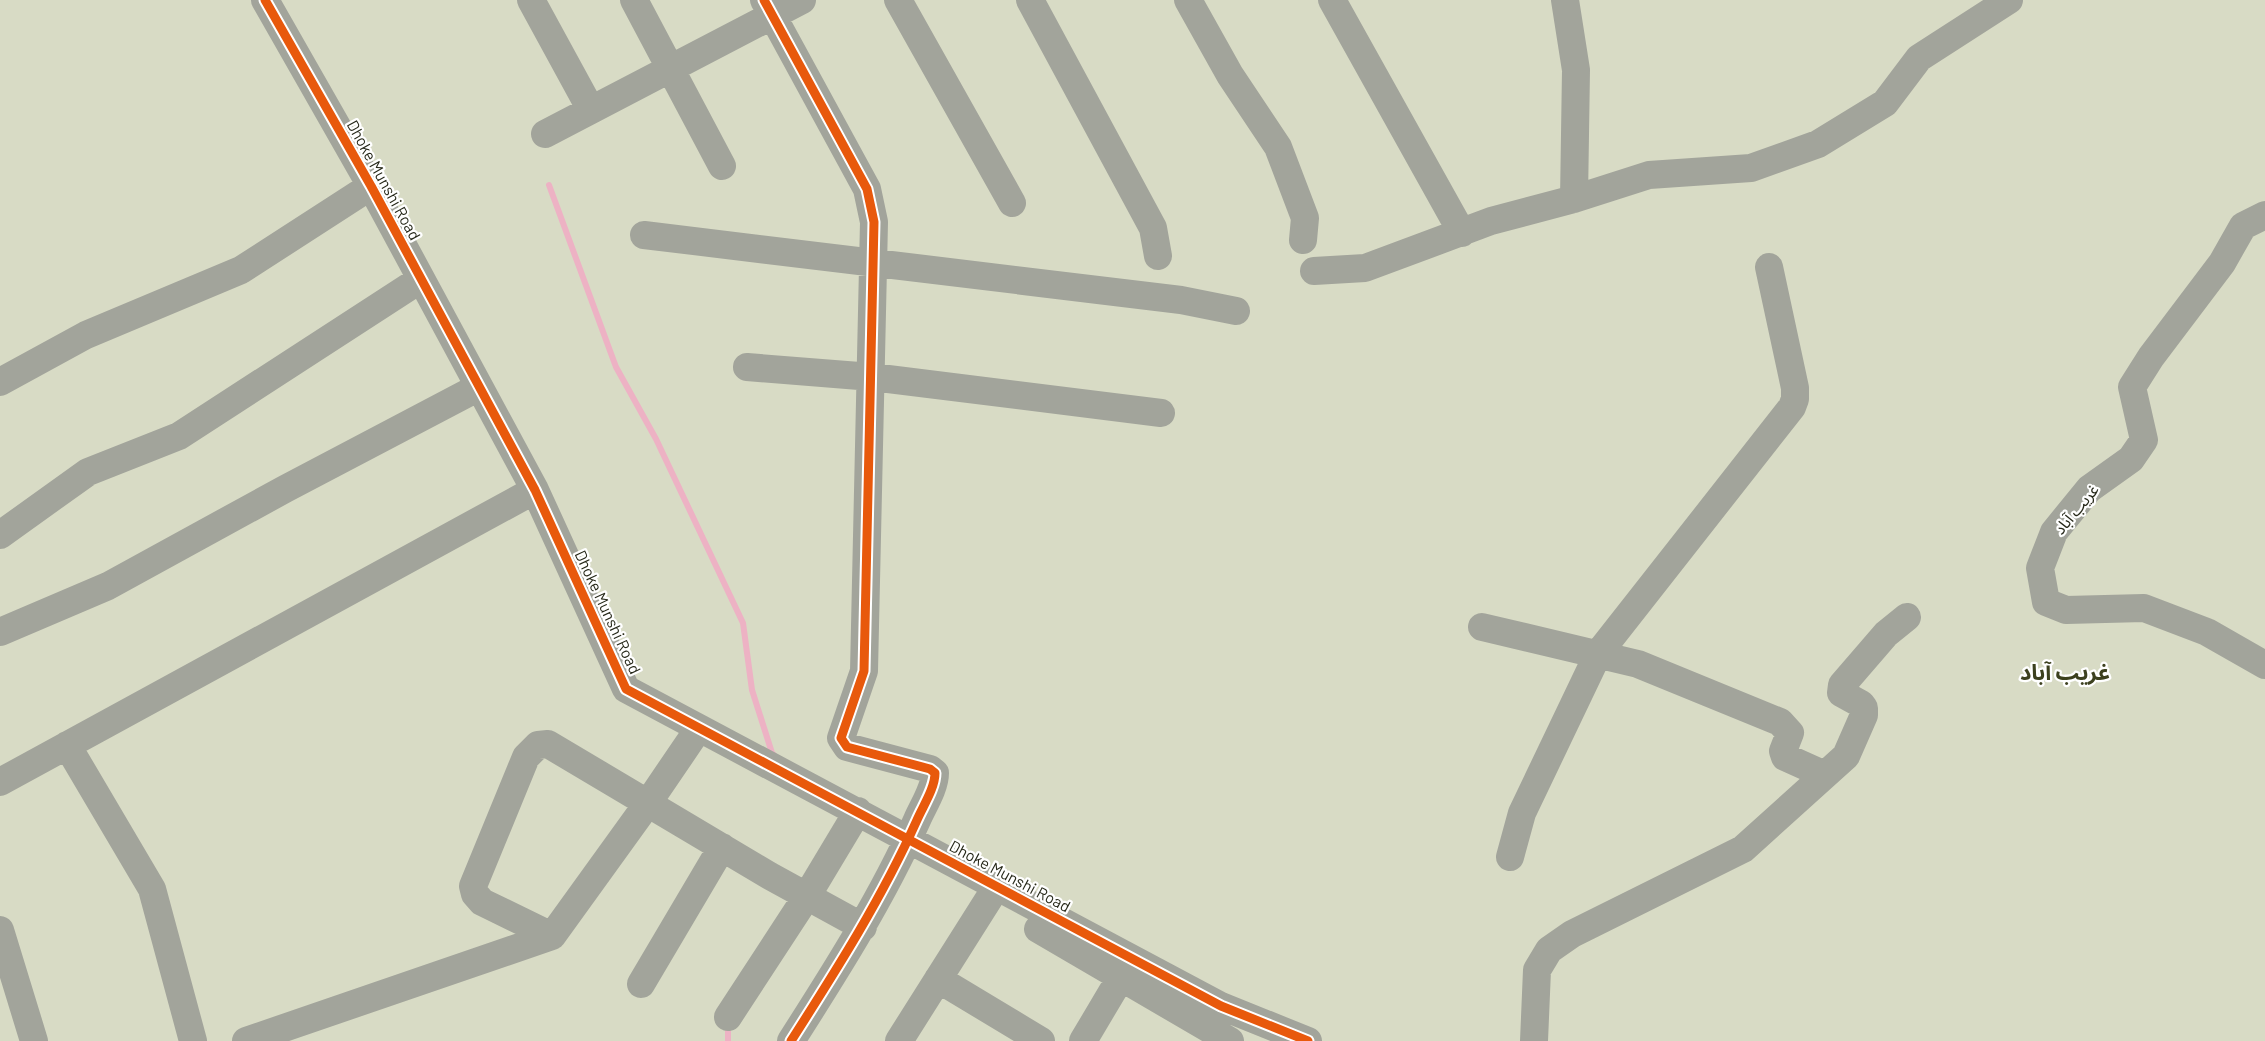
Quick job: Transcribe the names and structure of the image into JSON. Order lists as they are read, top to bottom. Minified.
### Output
{"streets":{"street":["Dhoke Munshi Road","غریب آباد"]},"districts":["غریب آباد"]}
